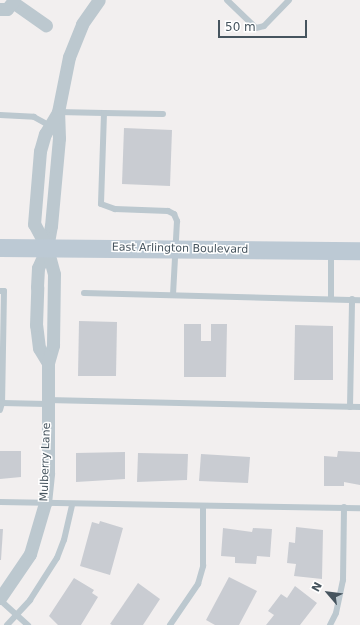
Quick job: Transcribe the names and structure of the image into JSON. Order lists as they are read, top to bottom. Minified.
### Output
{"streets":{"main road":["East Arlington Boulevard"],"street":["Mulberry Lane"]},"crossings":[["East Arlington Boulevard","Mulberry Lane"]],"scale_bar":"50 m","north":"top left"}
